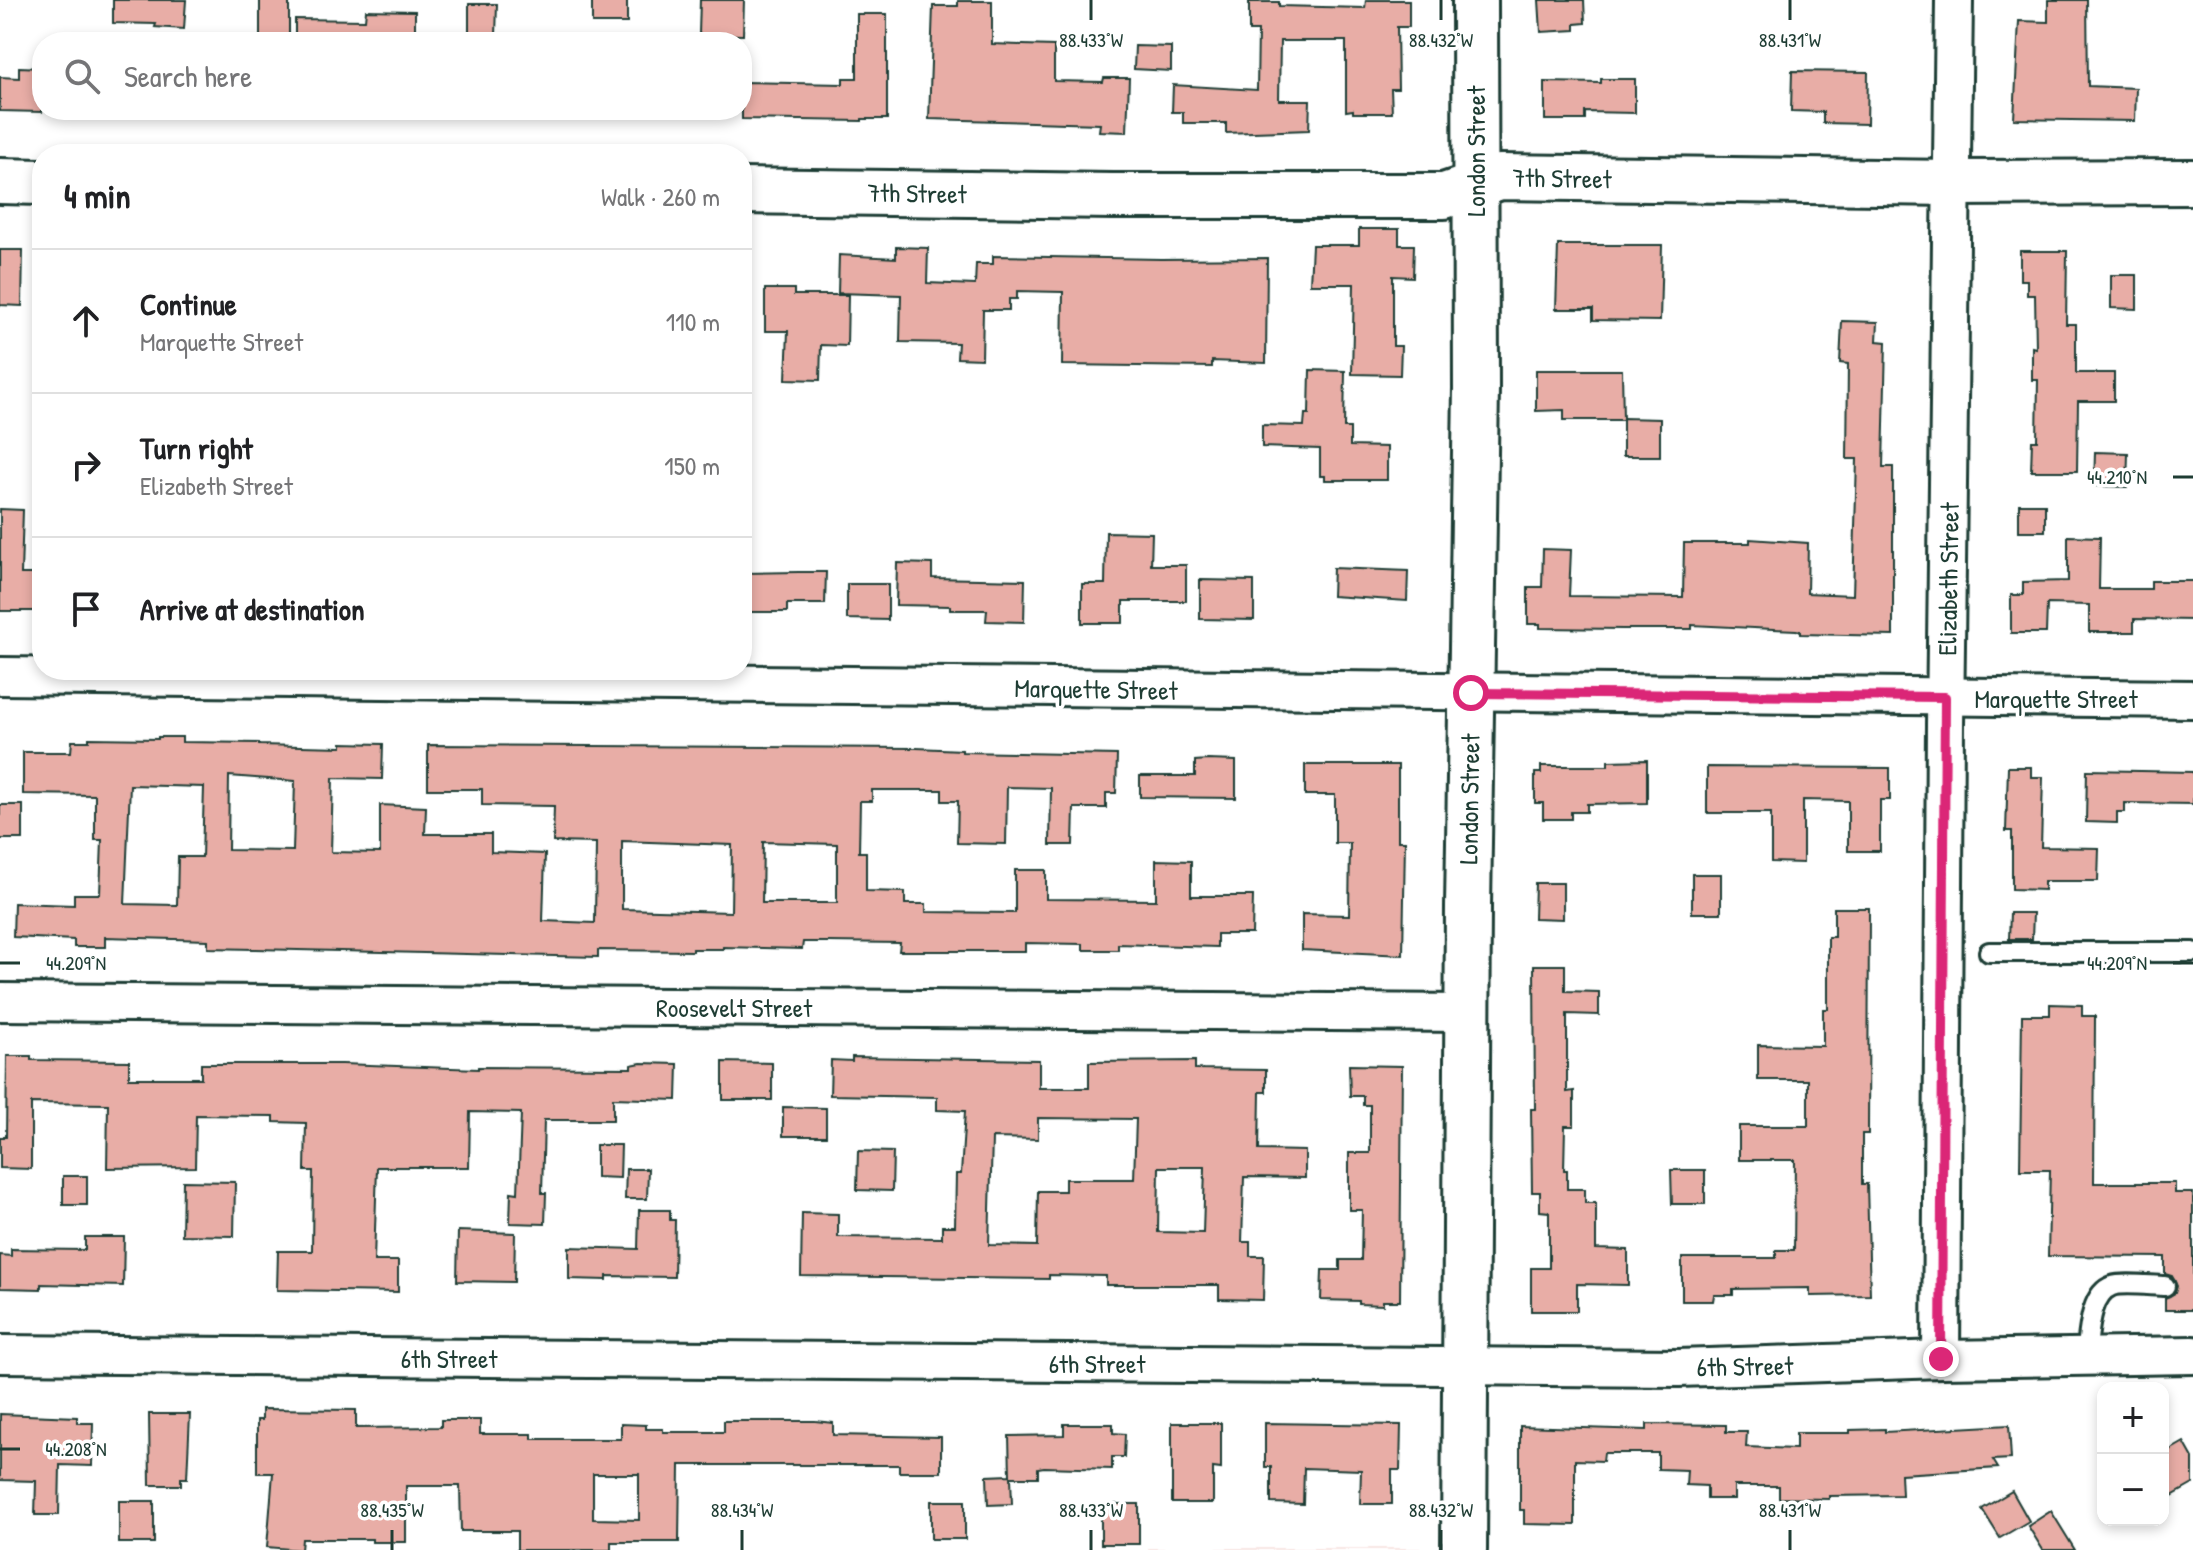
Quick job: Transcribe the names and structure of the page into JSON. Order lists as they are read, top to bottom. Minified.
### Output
{"streets":{"street":["London Street","7th Street","Elizabeth Street","Marquette Street","Roosevelt Street","6th Street"]},"crossings":[["London Street","7th Street"],["London Street","Marquette Street"],["London Street","Roosevelt Street"],["London Street","6th Street"],["7th Street","Elizabeth Street"],["Elizabeth Street","Marquette Street"],["Elizabeth Street","6th Street"]],"page":{"search":"Search here","heading":["4 min","Walk · 260 m"],"list":[["Continue","Marquette Street","110 m"],["Turn right","Elizabeth Street","150 m"],"Arrive at destination"],"map_buttons":["+","−"]},"coordinates":["88.433°W","88.432°W","88.431°W","44.210°N","44.209°N","44.208°N","88.435°W","88.434°W"]}
